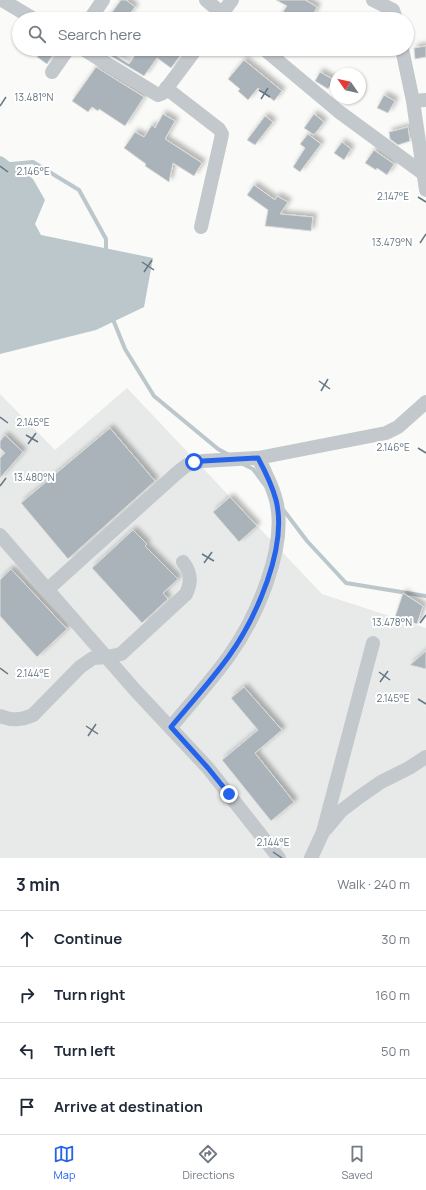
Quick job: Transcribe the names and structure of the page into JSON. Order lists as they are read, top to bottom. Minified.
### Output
{"north":"top left","page":{"search":"Search here","heading":["3 min","Walk · 240 m"],"list":[["Continue","30 m"],["Turn right","160 m"],["Turn left","50 m"],"Arrive at destination"],"nav":["Map","Directions","Saved"]},"coordinates":["13.481°N","2.146°E","2.147°E","13.479°N","2.145°E","13.480°N","13.478°N","2.144°E"]}
